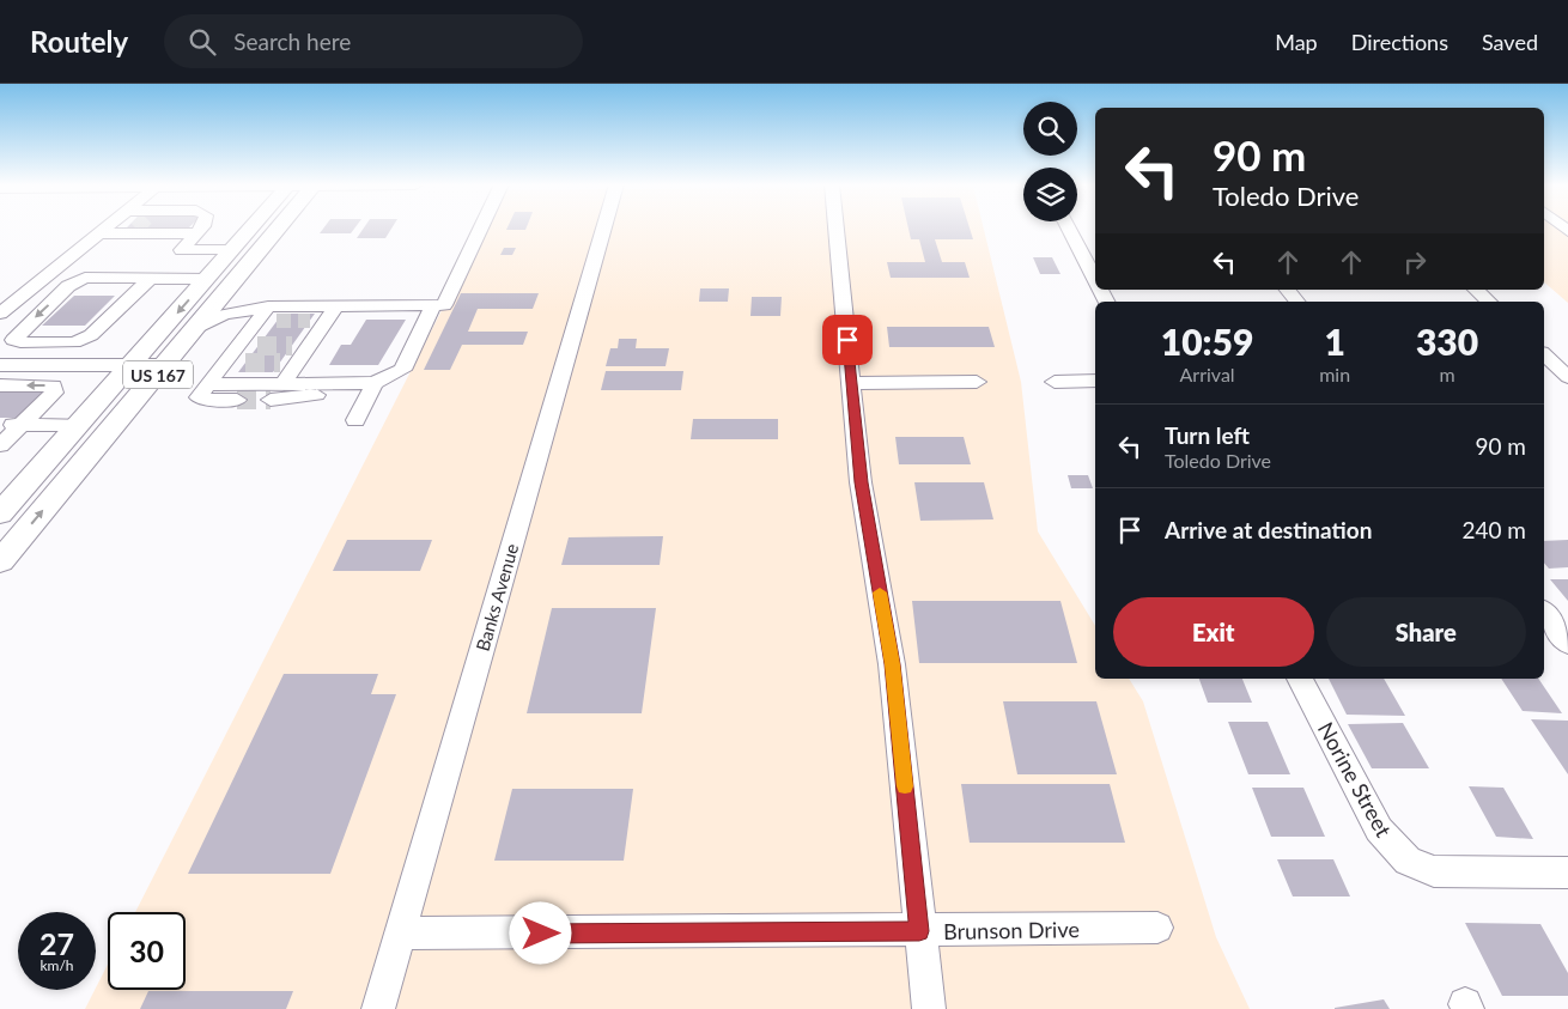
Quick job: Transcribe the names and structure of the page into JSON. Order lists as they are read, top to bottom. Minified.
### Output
{"streets":{"main road":["US 167"],"street":["Banks Avenue","Norine Street","Brunson Drive"]},"crossings":[["Banks Avenue","Brunson Drive"]],"page":{"header":"Routely","search":"Search here","nav":["Map","Directions","Saved"],"turn":["90 m","Toledo Drive"],"eta":["10:59","Arrival","1","min","330","m"],"list":[{"name":"Turn left","note":"Toledo Drive","value":"90 m"},{"name":"Arrive at destination","value":"240 m"}],"buttons":["Exit","Share"],"speed":"27 km/h","limit":"30"}}
